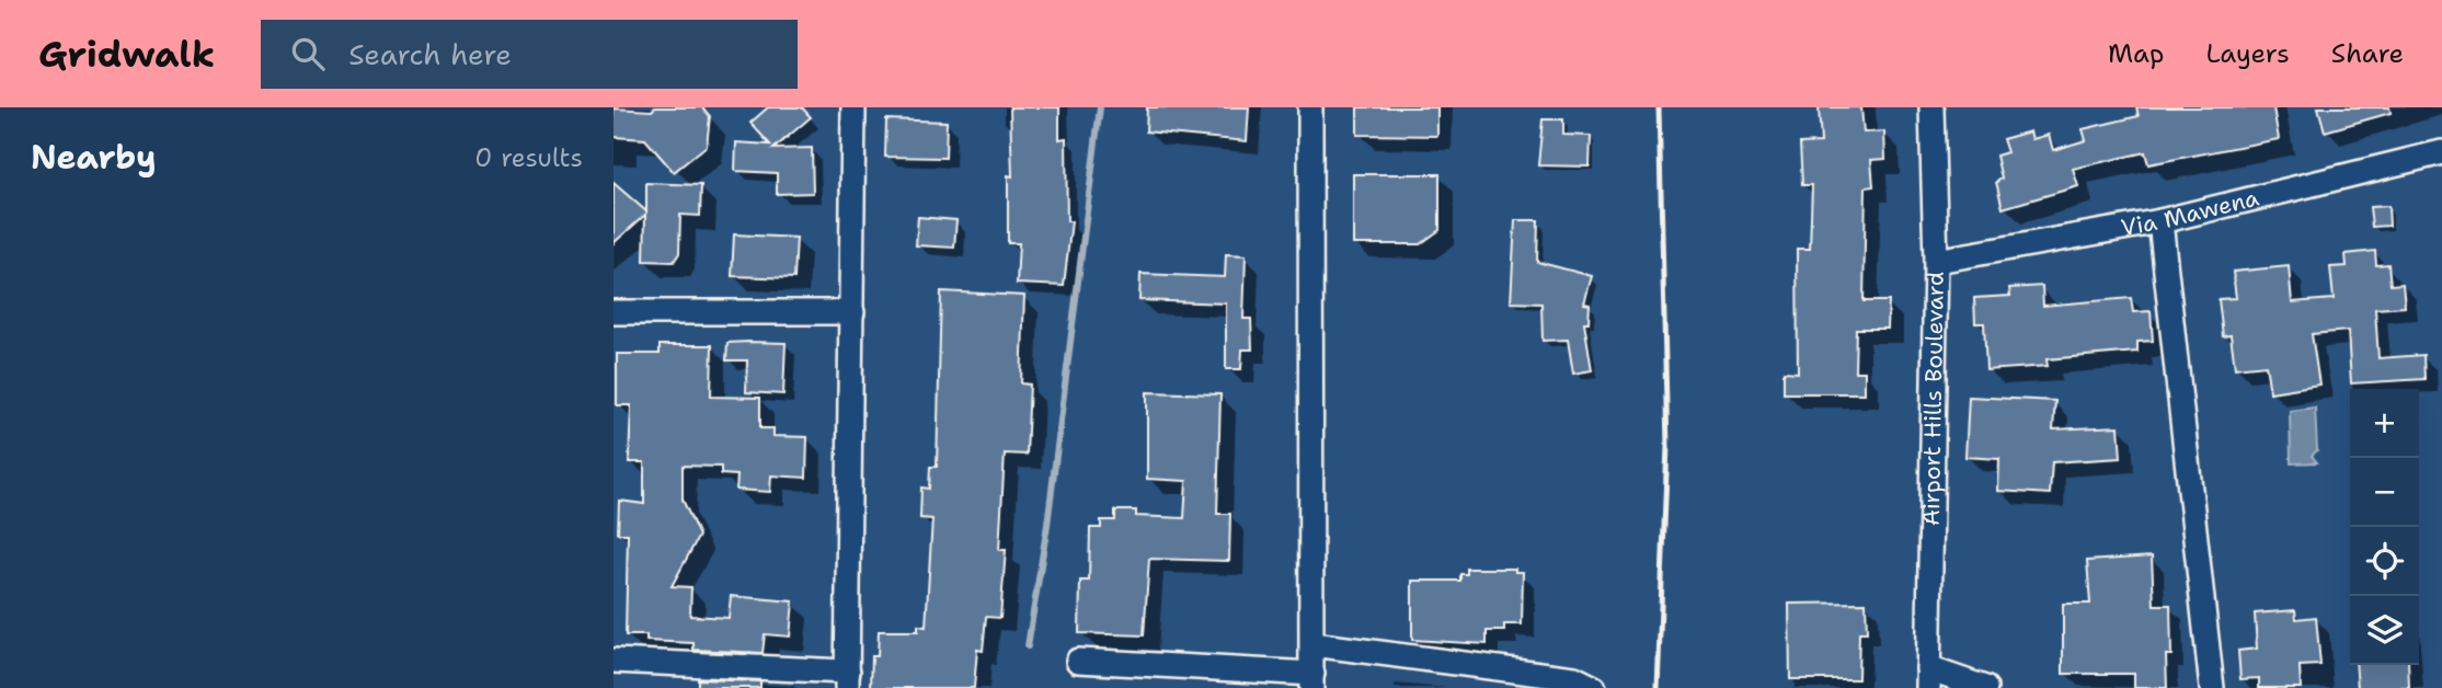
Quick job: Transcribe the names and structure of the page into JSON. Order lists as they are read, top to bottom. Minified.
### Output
{"streets":{"street":["Via Mawena","Airport Hills Boulevard"]},"crossings":[["Via Mawena","Airport Hills Boulevard"]],"page":{"header":"Gridwalk","search":"Search here","nav":["Map","Layers","Share"],"heading":["Nearby","0 results"],"map_buttons":["+","−"]}}
